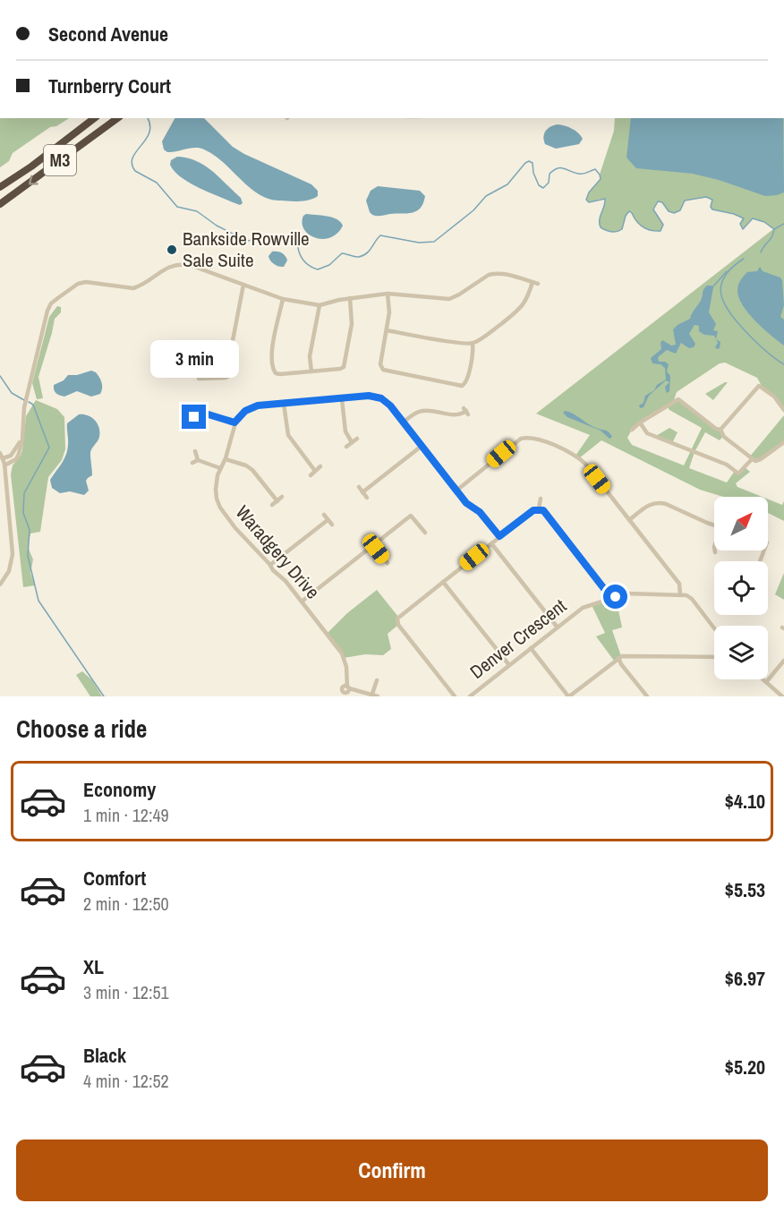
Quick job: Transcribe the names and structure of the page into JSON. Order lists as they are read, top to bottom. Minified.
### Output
{"streets":{"highway":["M3"],"street":["Waradgery Drive","Denver Crescent"]},"places":["Bankside Rowville Sale Suite"],"north":"top right","page":{"banner":["Second Avenue","Turnberry Court"],"bubble":"3 min","heading":"Choose a ride","list":[{"name":"Economy","note":"1 min · 12:49","value":"$4.10"},{"name":"Comfort","note":"2 min · 12:50","value":"$5.53"},{"name":"XL","note":"3 min · 12:51","value":"$6.97"},{"name":"Black","note":"4 min · 12:52","value":"$5.20"}],"buttons":"Confirm"}}
